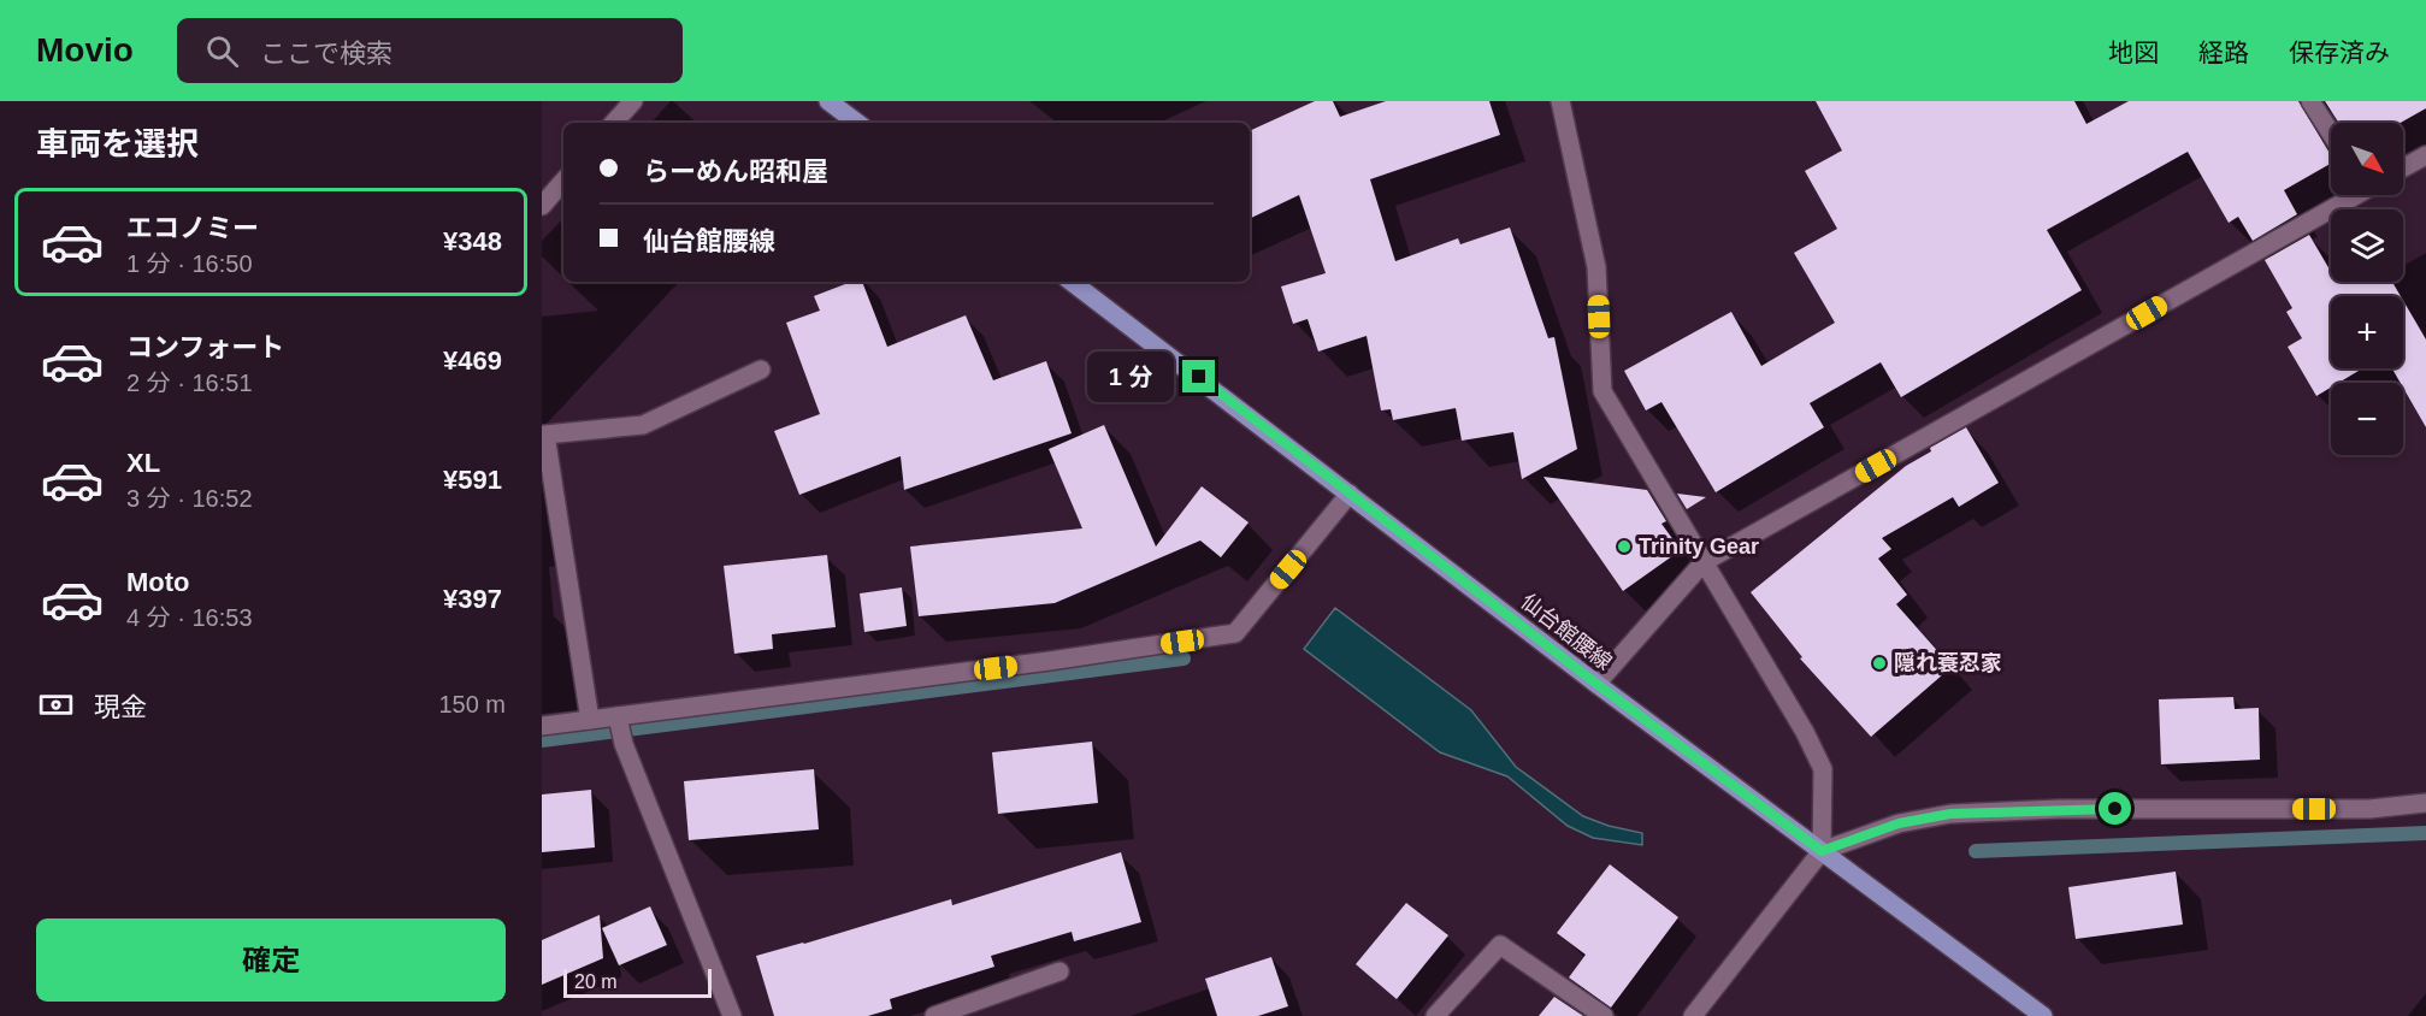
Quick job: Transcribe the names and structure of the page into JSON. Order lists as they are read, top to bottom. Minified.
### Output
{"streets":{"main road":["仙台館腰線"]},"places":["Trinity Gear","隠れ蓑忍家"],"scale_bar":"20 m","north":"bottom right","page":{"header":"Movio","search":"ここで検索","nav":["地図","経路","保存済み"],"heading":"車両を選択","map_buttons":["+","−"],"banner":["らーめん昭和屋","仙台館腰線"],"list":[{"name":"エコノミー","note":"1 分 · 16:50","value":"¥348"},{"name":"コンフォート","note":"2 分 · 16:51","value":"¥469"},{"name":"XL","note":"3 分 · 16:52","value":"¥591"},{"name":"Moto","note":"4 分 · 16:53","value":"¥397"}],"bubble":"1 分","pay":["現金","150 m"],"buttons":"確定","scale":"20 m"}}
